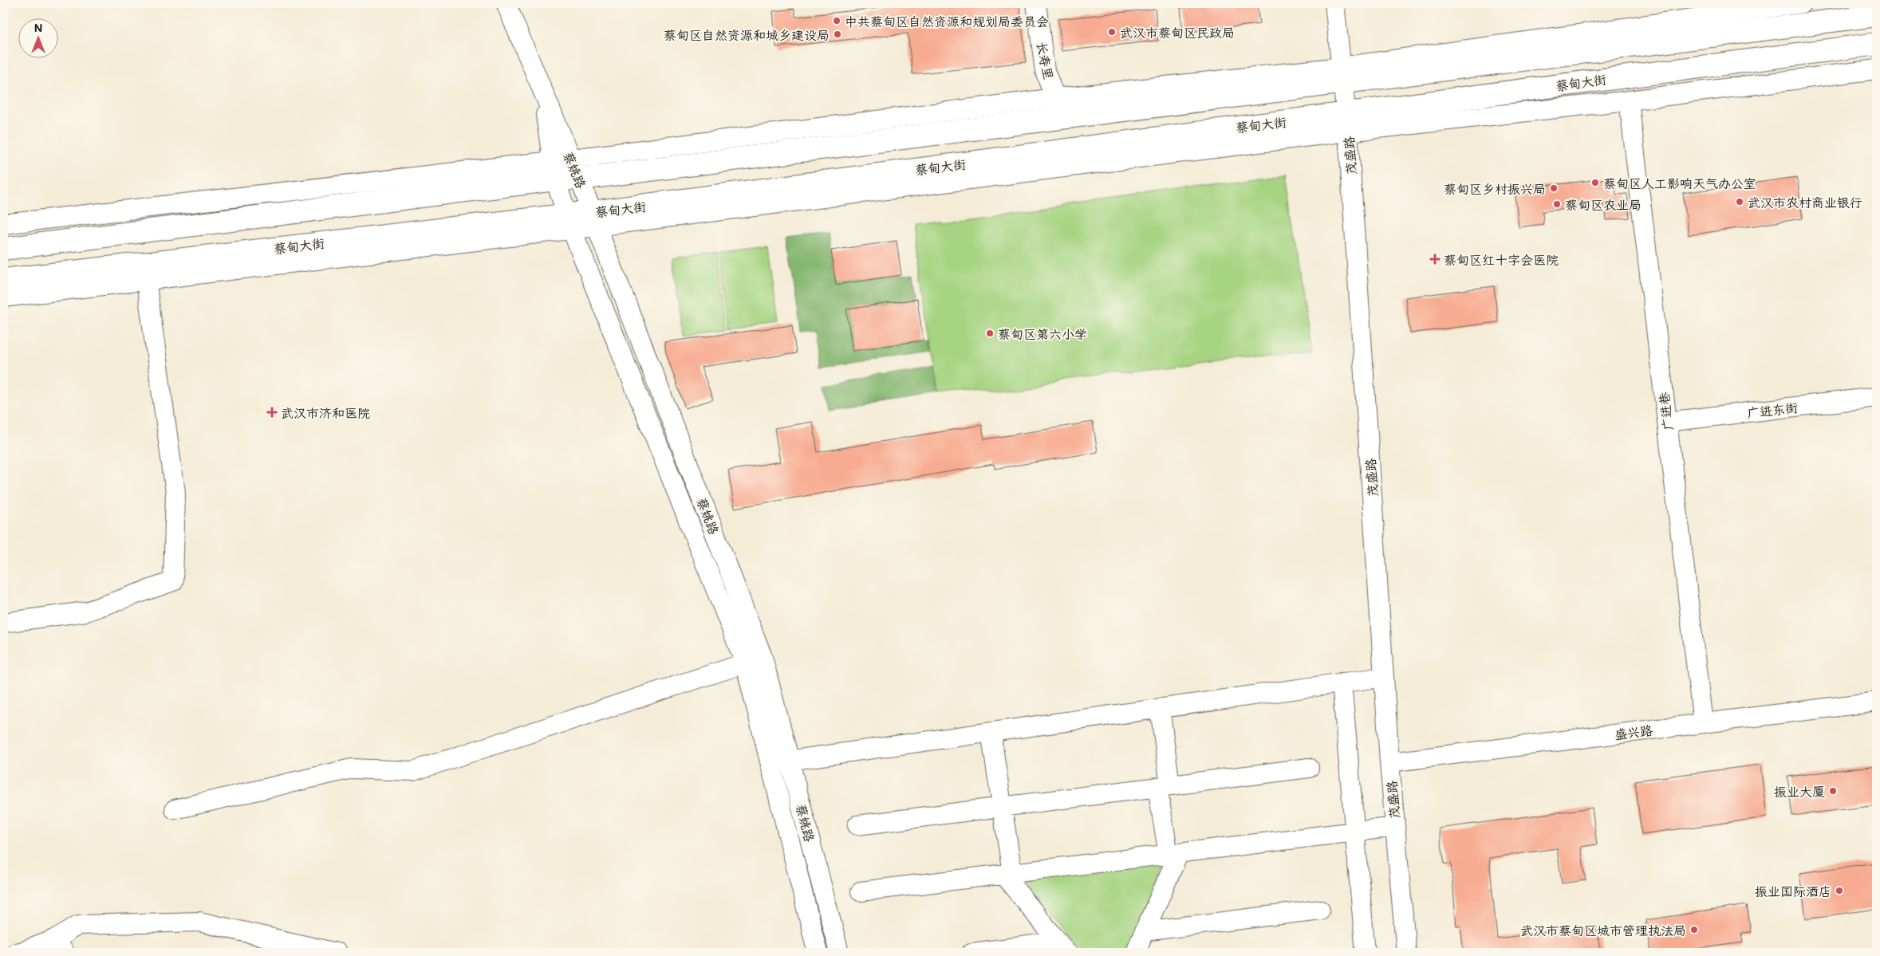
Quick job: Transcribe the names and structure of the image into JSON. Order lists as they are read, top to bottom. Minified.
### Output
{"streets":{"main road":["蔡甸大街"],"street":["长寿里","茂盛路","蔡姚路","广进东街","广进巷","盛兴路"]},"crossings":[["蔡甸大街","茂盛路"],["蔡甸大街","蔡姚路"],["茂盛路","盛兴路"],["广进东街","广进巷"],["广进巷","盛兴路"]],"places":{"other":["中共蔡甸区自然资源和规划局委员会","武汉市蔡甸区民政局","蔡甸区自然资源和城乡建设局","蔡甸区人工影响天气办公室","蔡甸区乡村振兴局","武汉市农村商业银行","蔡甸区农业局","蔡甸区第六小学","振业大厦","振业国际酒店","武汉市蔡甸区城市管理执法局"],"health":["蔡甸区红十字会医院","武汉市济和医院"]},"north":"top"}
